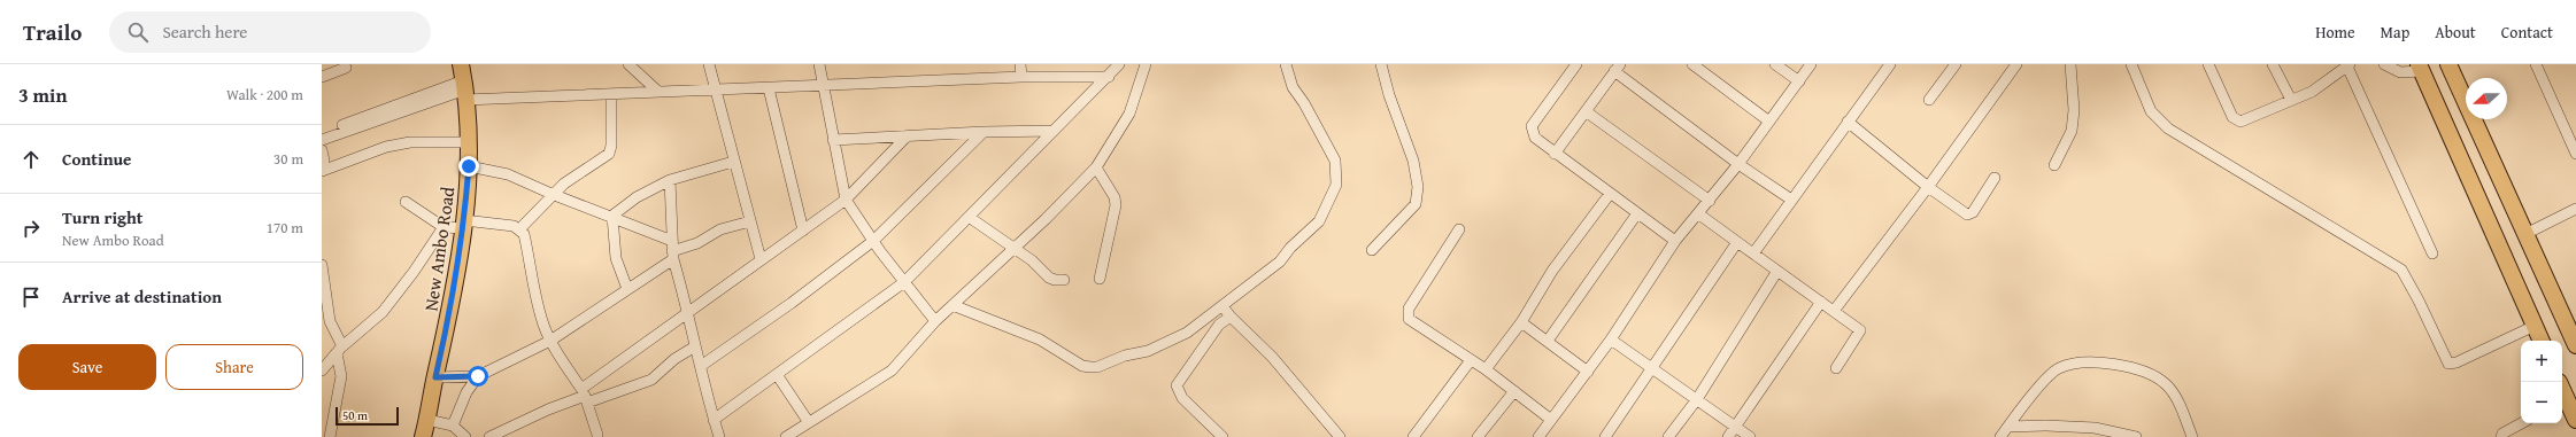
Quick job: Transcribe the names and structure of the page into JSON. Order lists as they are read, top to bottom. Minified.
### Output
{"streets":{"main road":["New Ambo Road"]},"scale_bar":"50 m","north":"left","page":{"header":"Trailo","search":"Search here","nav":["Home","Map","About","Contact"],"heading":["3 min","Walk · 200 m"],"list":[["Continue","30 m"],["Turn right","New Ambo Road","170 m"],"Arrive at destination"],"buttons":["Save","Share"],"map_buttons":["+","−"],"scale":"50 m"}}
